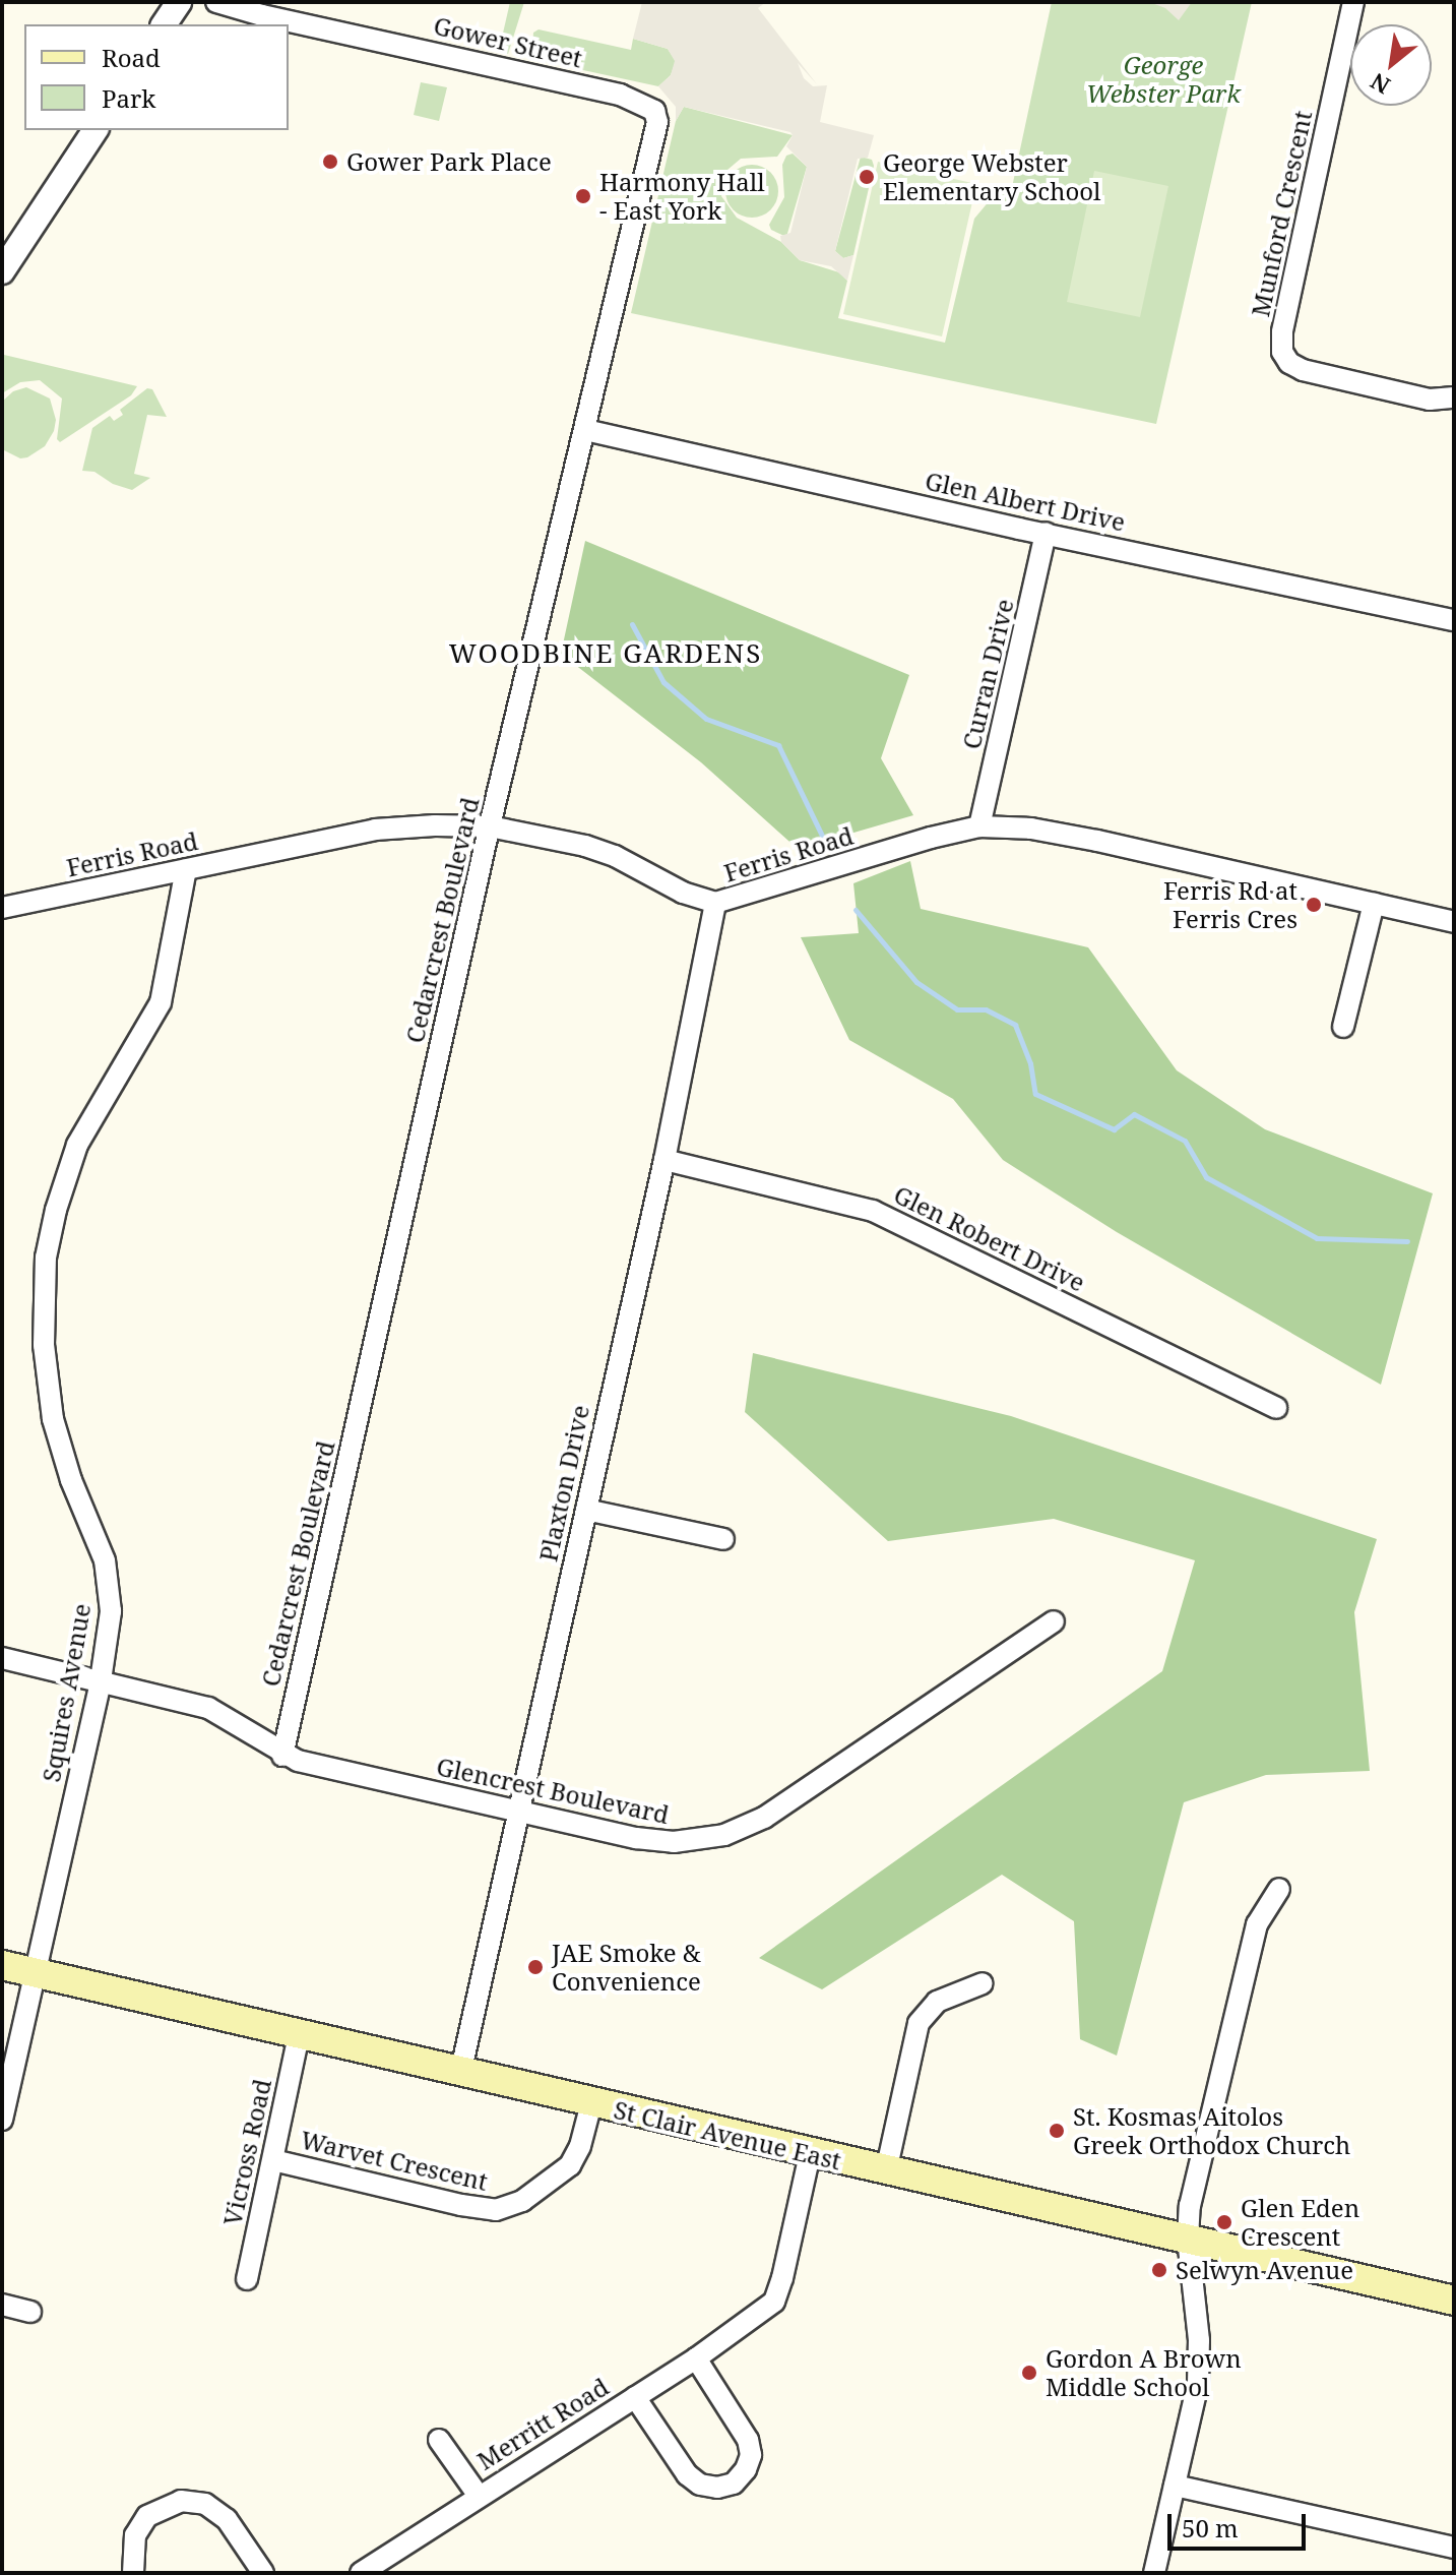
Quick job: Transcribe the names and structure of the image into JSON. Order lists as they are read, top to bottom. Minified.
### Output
{"streets":{"main road":["St Clair Avenue East"],"street":["Gower Street","Munford Crescent","Glen Albert Drive","Curran Drive","Ferris Road","Cedarcrest Boulevard","Glen Robert Drive","Plaxton Drive","Squires Avenue","Glencrest Boulevard","Vicross Road","Warvet Crescent","Merritt Road"]},"crossings":[["Gower Street","Cedarcrest Boulevard"],["Glen Albert Drive","Curran Drive"],["Glen Albert Drive","Cedarcrest Boulevard"],["Curran Drive","Ferris Road"],["Ferris Road","Cedarcrest Boulevard"],["Ferris Road","Plaxton Drive"],["Ferris Road","Squires Avenue"],["Cedarcrest Boulevard","Glencrest Boulevard"],["Glen Robert Drive","Plaxton Drive"],["Plaxton Drive","Glencrest Boulevard"],["Plaxton Drive","St Clair Avenue East"],["Squires Avenue","Glencrest Boulevard"],["Squires Avenue","St Clair Avenue East"],["St Clair Avenue East","Vicross Road"],["St Clair Avenue East","Warvet Crescent"],["St Clair Avenue East","Merritt Road"],["Vicross Road","Warvet Crescent"]],"districts":["WOODBINE GARDENS"],"parks":["George Webster Park"],"places":["Gower Park Place","George Webster Elementary School","Harmony Hall - East York","Ferris Rd at Ferris Cres","JAE Smoke & Convenience","St. Kosmas Aitolos Greek Orthodox Church","Glen Eden Crescent","Selwyn Avenue","Gordon A Brown Middle School"],"legend":["Road","Park"],"scale_bar":"50 m","north":"bottom left"}
